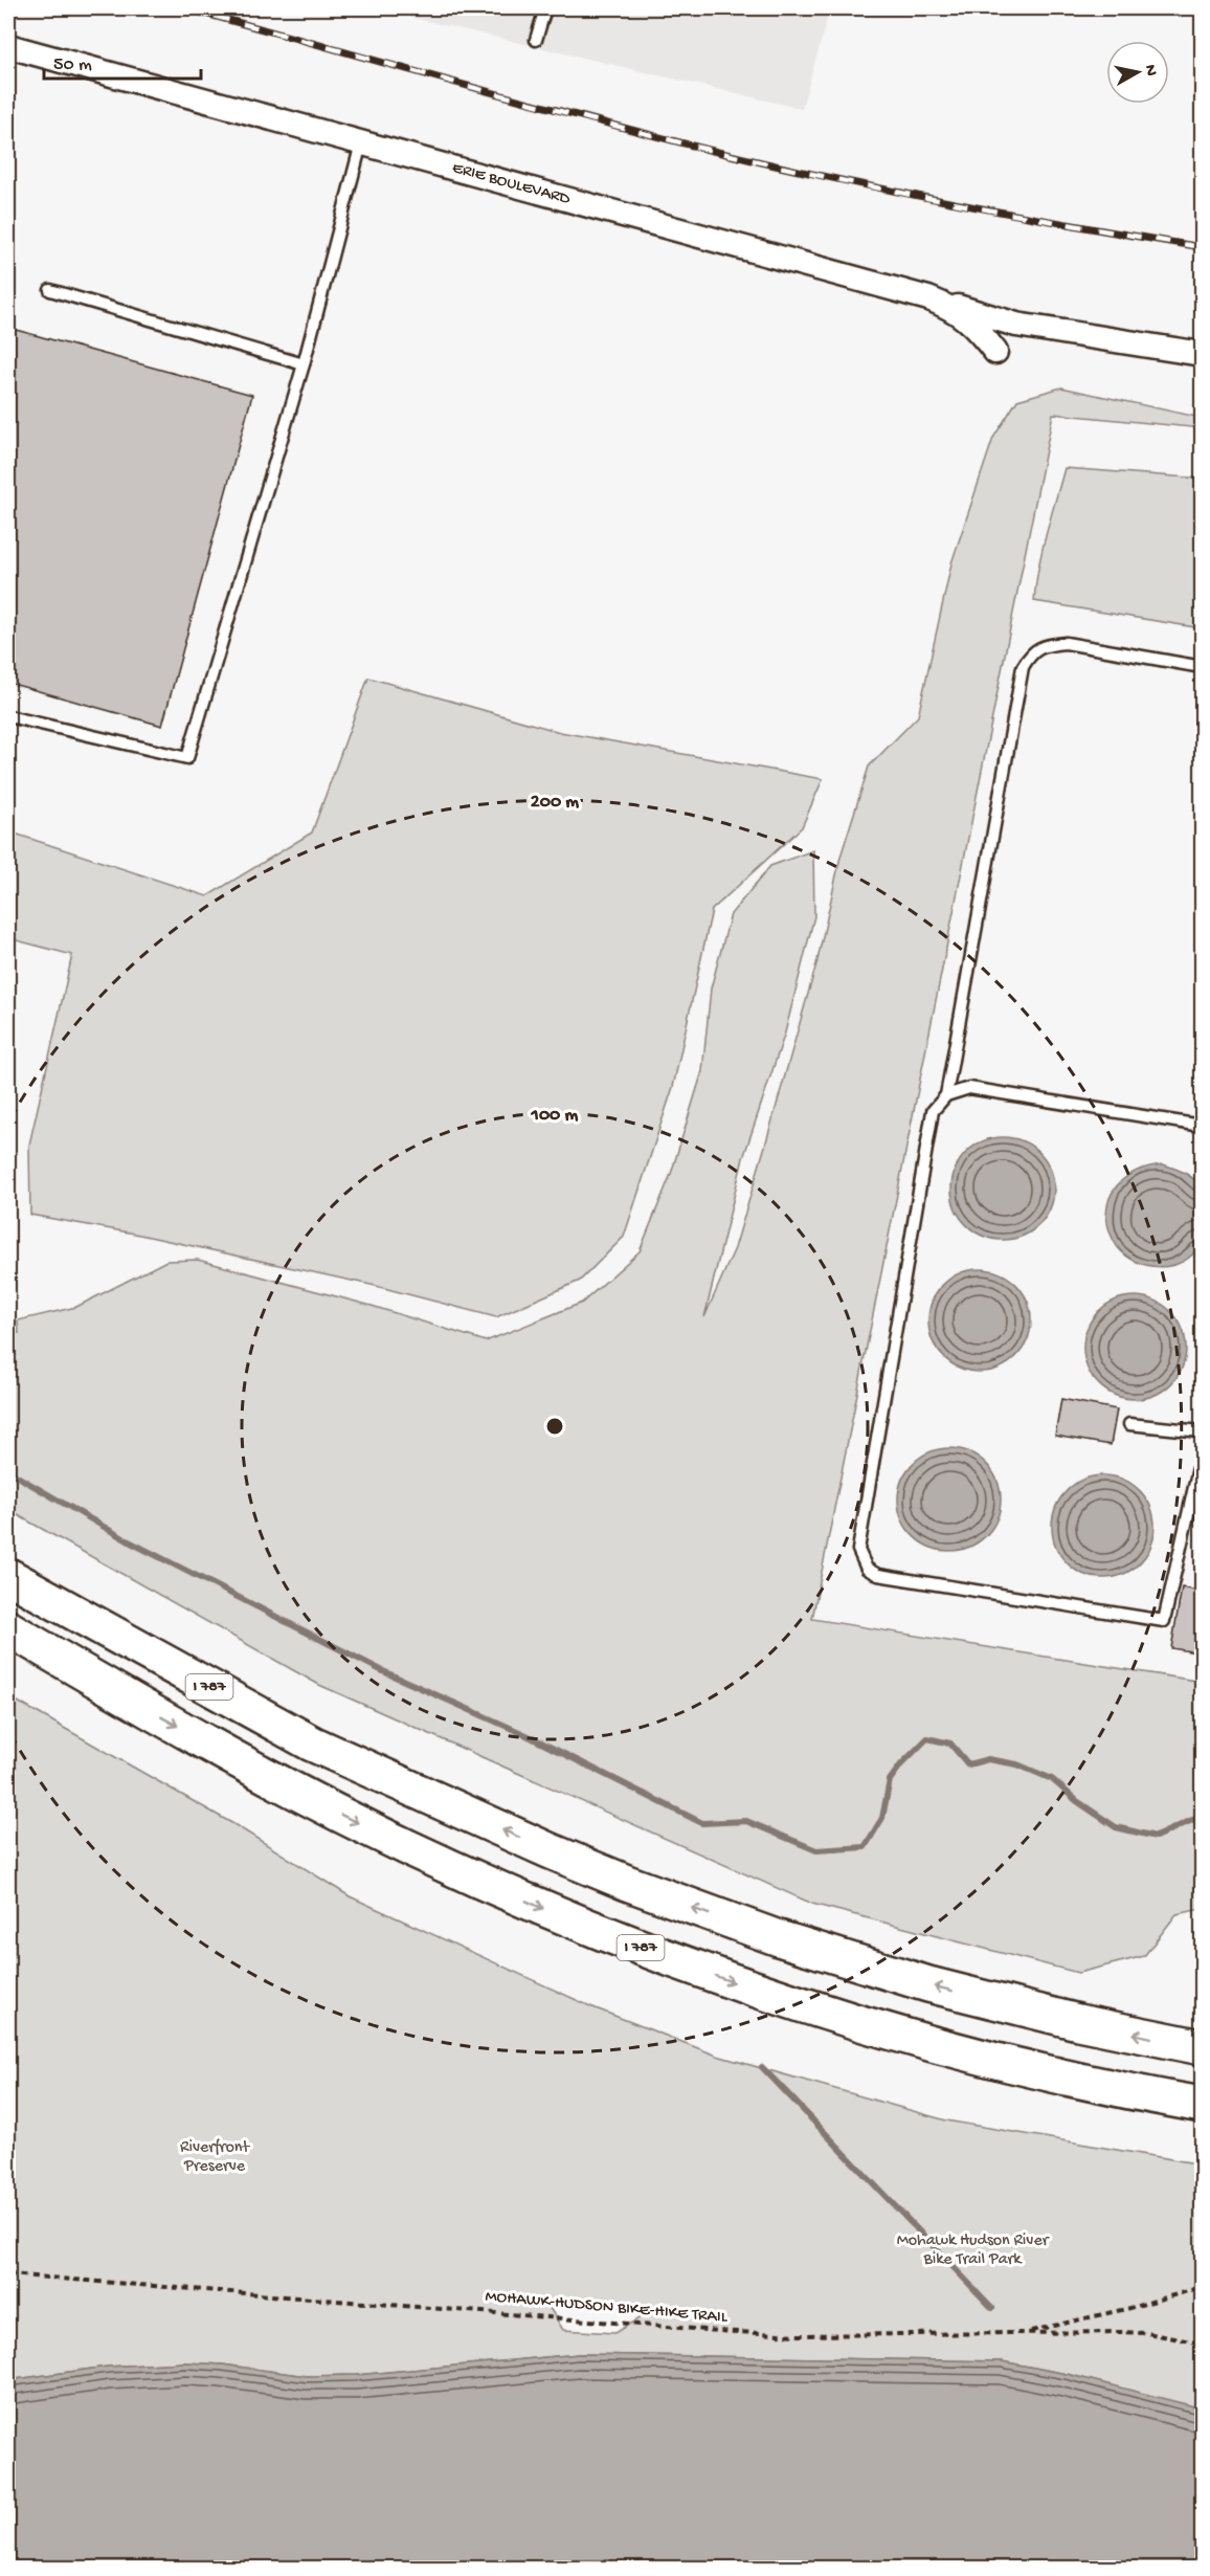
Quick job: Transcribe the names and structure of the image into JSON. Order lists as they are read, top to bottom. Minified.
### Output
{"streets":{"highway":["I 787"],"street":["ERIE BOULEVARD"],"path":["MOHAWK-HUDSON BIKE-HIKE TRAIL"]},"parks":["Riverfront Preserve","Mohawk Hudson River Bike Trail Park"],"scale_bar":"50 m","north":"right","rings":["200 m","100 m"]}
